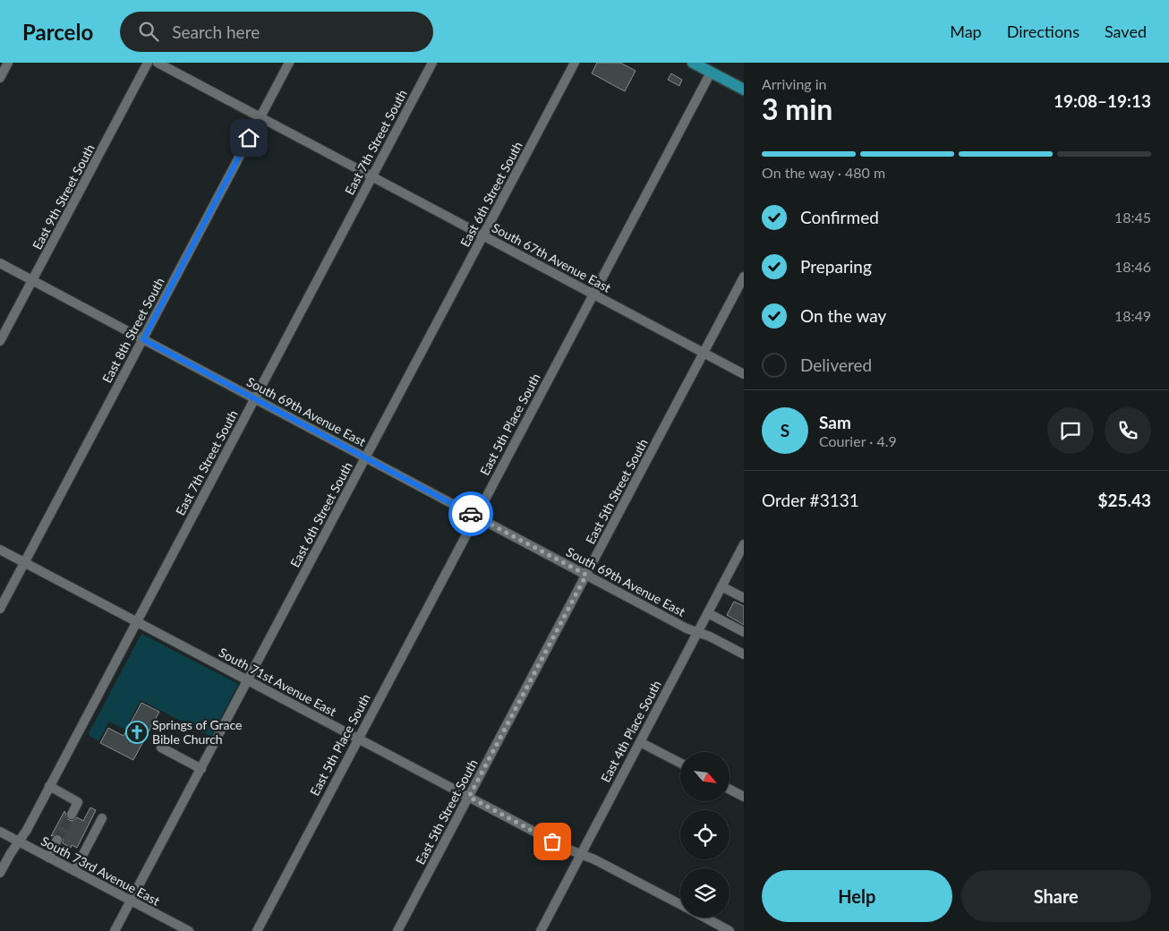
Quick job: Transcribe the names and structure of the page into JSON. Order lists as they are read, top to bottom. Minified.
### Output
{"streets":{"street":["East 7th Street South","East 6th Street South","East 9th Street South","South 67th Avenue East","East 8th Street South","South 69th Avenue East","East 5th Place South","East 5th Street South","South 71st Avenue East","East 4th Place South","South 73rd Avenue East"]},"crossings":[["East 7th Street South","South 67th Avenue East"],["East 7th Street South","South 69th Avenue East"],["East 7th Street South","South 71st Avenue East"],["East 7th Street South","South 73rd Avenue East"],["East 6th Street South","South 67th Avenue East"],["East 6th Street South","South 69th Avenue East"],["East 6th Street South","South 71st Avenue East"],["East 6th Street South","South 73rd Avenue East"],["East 9th Street South","South 69th Avenue East"],["South 67th Avenue East","East 8th Street South"],["South 67th Avenue East","East 5th Place South"],["South 67th Avenue East","East 5th Street South"],["East 8th Street South","South 69th Avenue East"],["East 8th Street South","South 71st Avenue East"],["South 69th Avenue East","East 5th Place South"],["South 69th Avenue East","East 5th Street South"],["South 69th Avenue East","East 4th Place South"],["East 5th Place South","South 71st Avenue East"],["East 5th Street South","South 71st Avenue East"],["South 71st Avenue East","East 4th Place South"]],"places":{"church":["Springs of Grace Bible Church"]},"north":"bottom right","page":{"header":"Parcelo","search":"Search here","nav":["Map","Directions","Saved"],"heading":["3 min","Arriving in","19:08–19:13"],"panel":["Sam","Courier · 4.9","Order #3131","$25.43"],"bar":"On the way · 480 m","list":[["Confirmed","18:45"],["Preparing","18:46"],["On the way","18:49"],"Delivered"],"round":"S","buttons":["Help","Share"]}}
